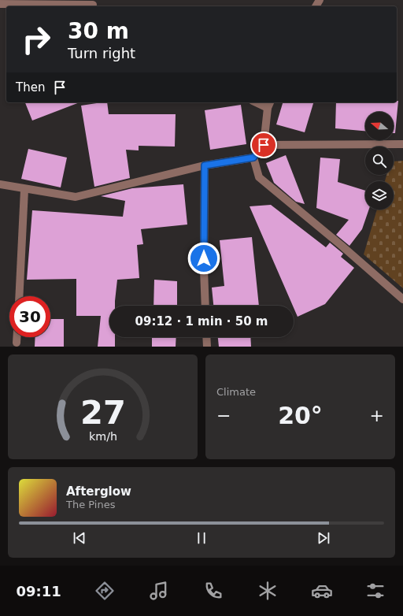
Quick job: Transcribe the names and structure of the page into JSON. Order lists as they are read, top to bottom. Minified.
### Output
{"north":"left","page":{"turn":["30 m","Turn right"],"then":"Then","limit":"30","trip":"09:12 · 1 min · 50 m","tile":"Climate","heat":["−","20°","+"],"song":["Afterglow","The Pines"],"tabs":"09:11","gauge":["27","km/h"]}}
